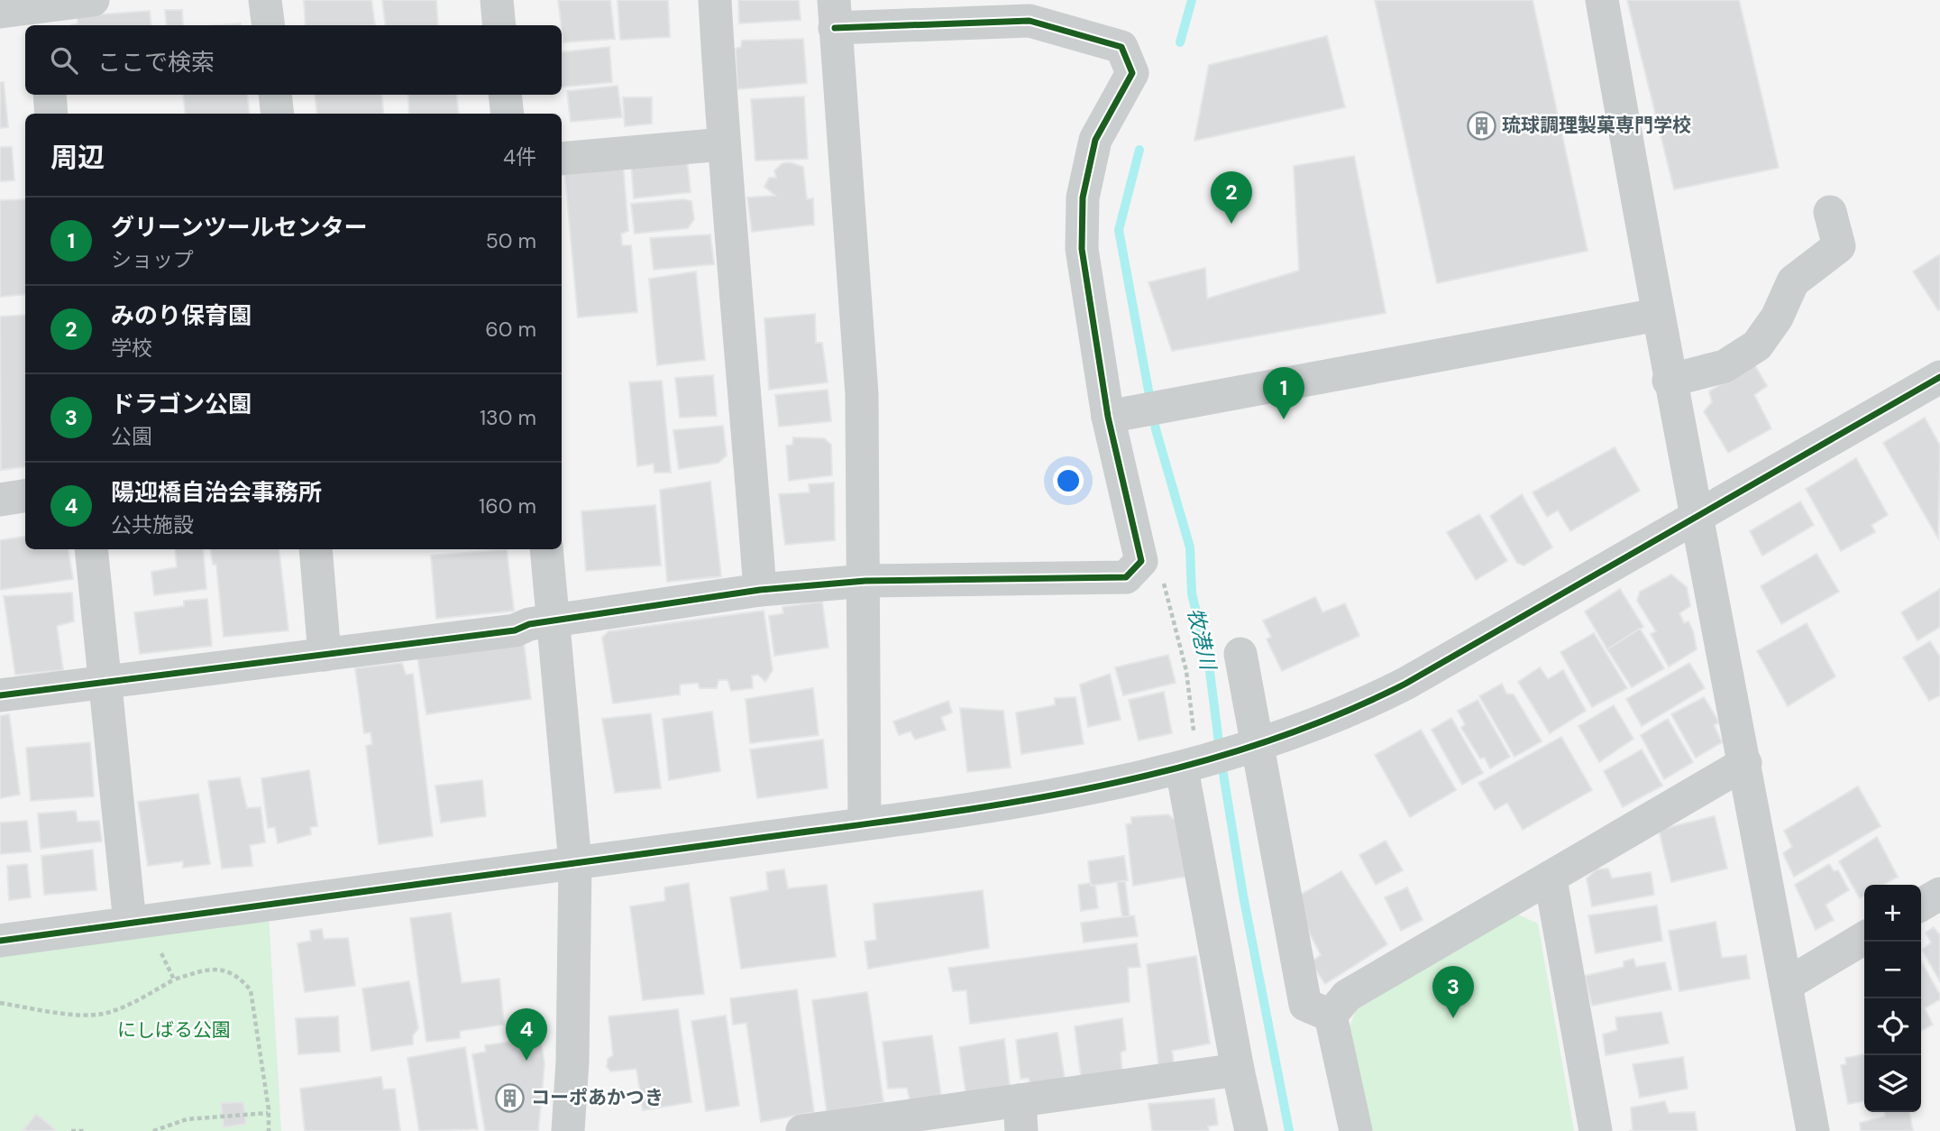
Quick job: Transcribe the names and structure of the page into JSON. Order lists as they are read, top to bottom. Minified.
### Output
{"water":["牧港川"],"parks":["にしばる公園"],"places":{"building":["琉球調理製菓専門学校","コーポあかつき"]},"page":{"search":"ここで検索","heading":["周辺","4件"],"pins":["2","1","3","4"],"list":[{"mark":"1","name":"グリーンツールセンター","note":"ショップ","value":"50 m"},{"mark":"2","name":"みのり保育園","note":"学校","value":"60 m"},{"mark":"3","name":"ドラゴン公園","note":"公園","value":"130 m"},{"mark":"4","name":"陽迎橋自治会事務所","note":"公共施設","value":"160 m"}],"map_buttons":["+","−"]}}
